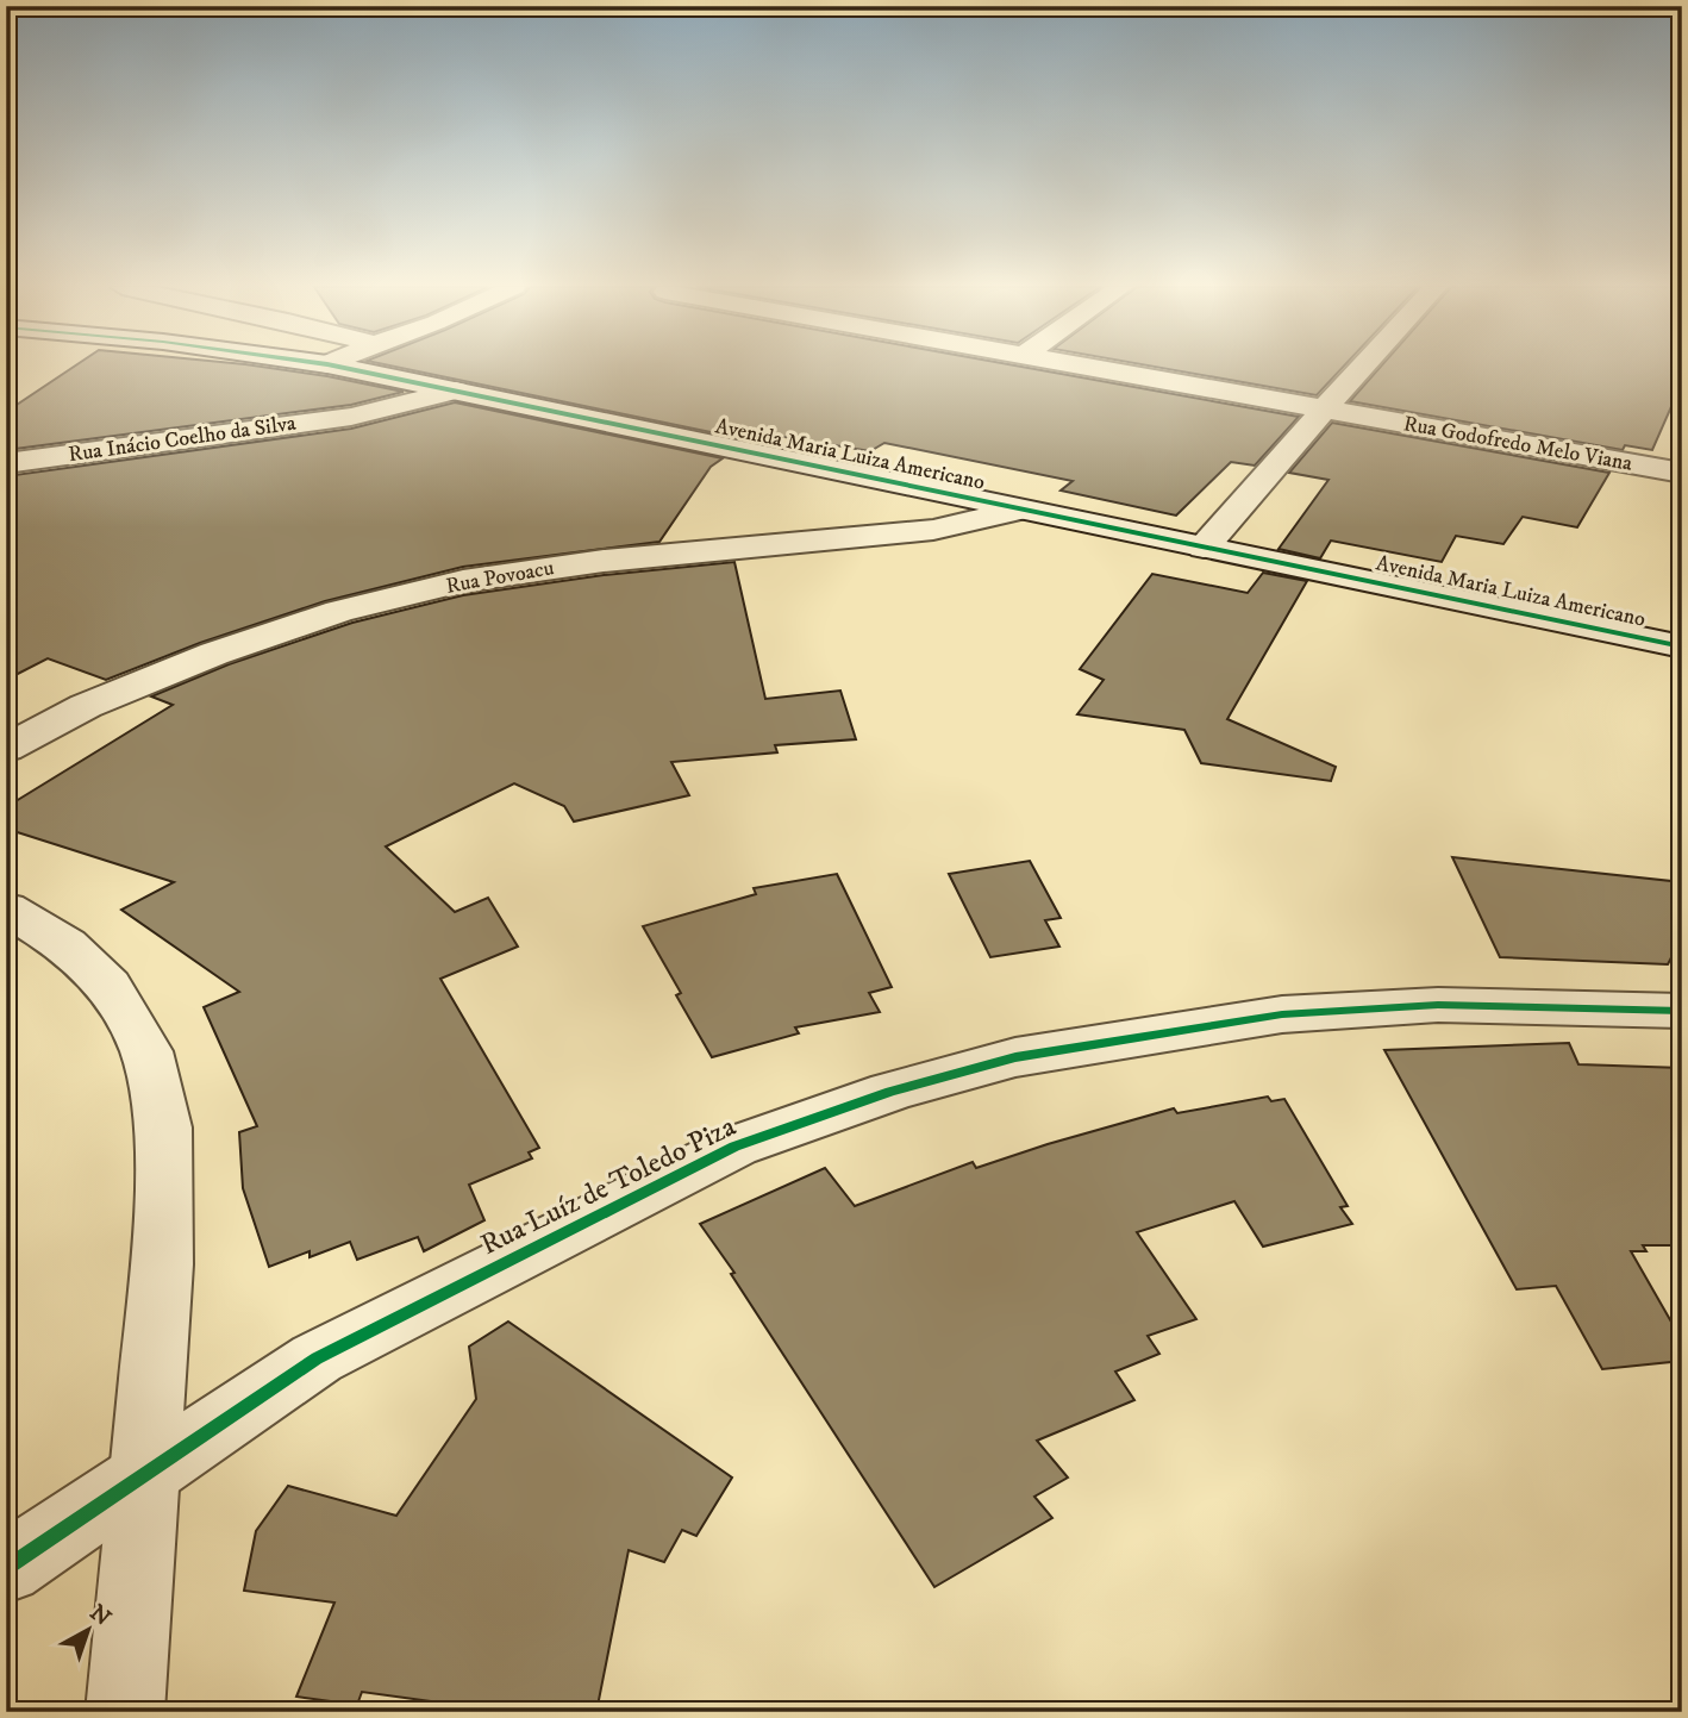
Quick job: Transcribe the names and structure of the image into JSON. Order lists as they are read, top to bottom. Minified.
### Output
{"streets":{"street":["Rua Inácio Coelho da Silva","Rua Godofredo Melo Viana","Avenida Maria Luiza Americano","Rua Povoacu","Rua Luíz de Toledo Piza"]},"crossings":[["Rua Inácio Coelho da Silva","Avenida Maria Luiza Americano"],["Avenida Maria Luiza Americano","Rua Povoacu"]],"north":"top right"}
